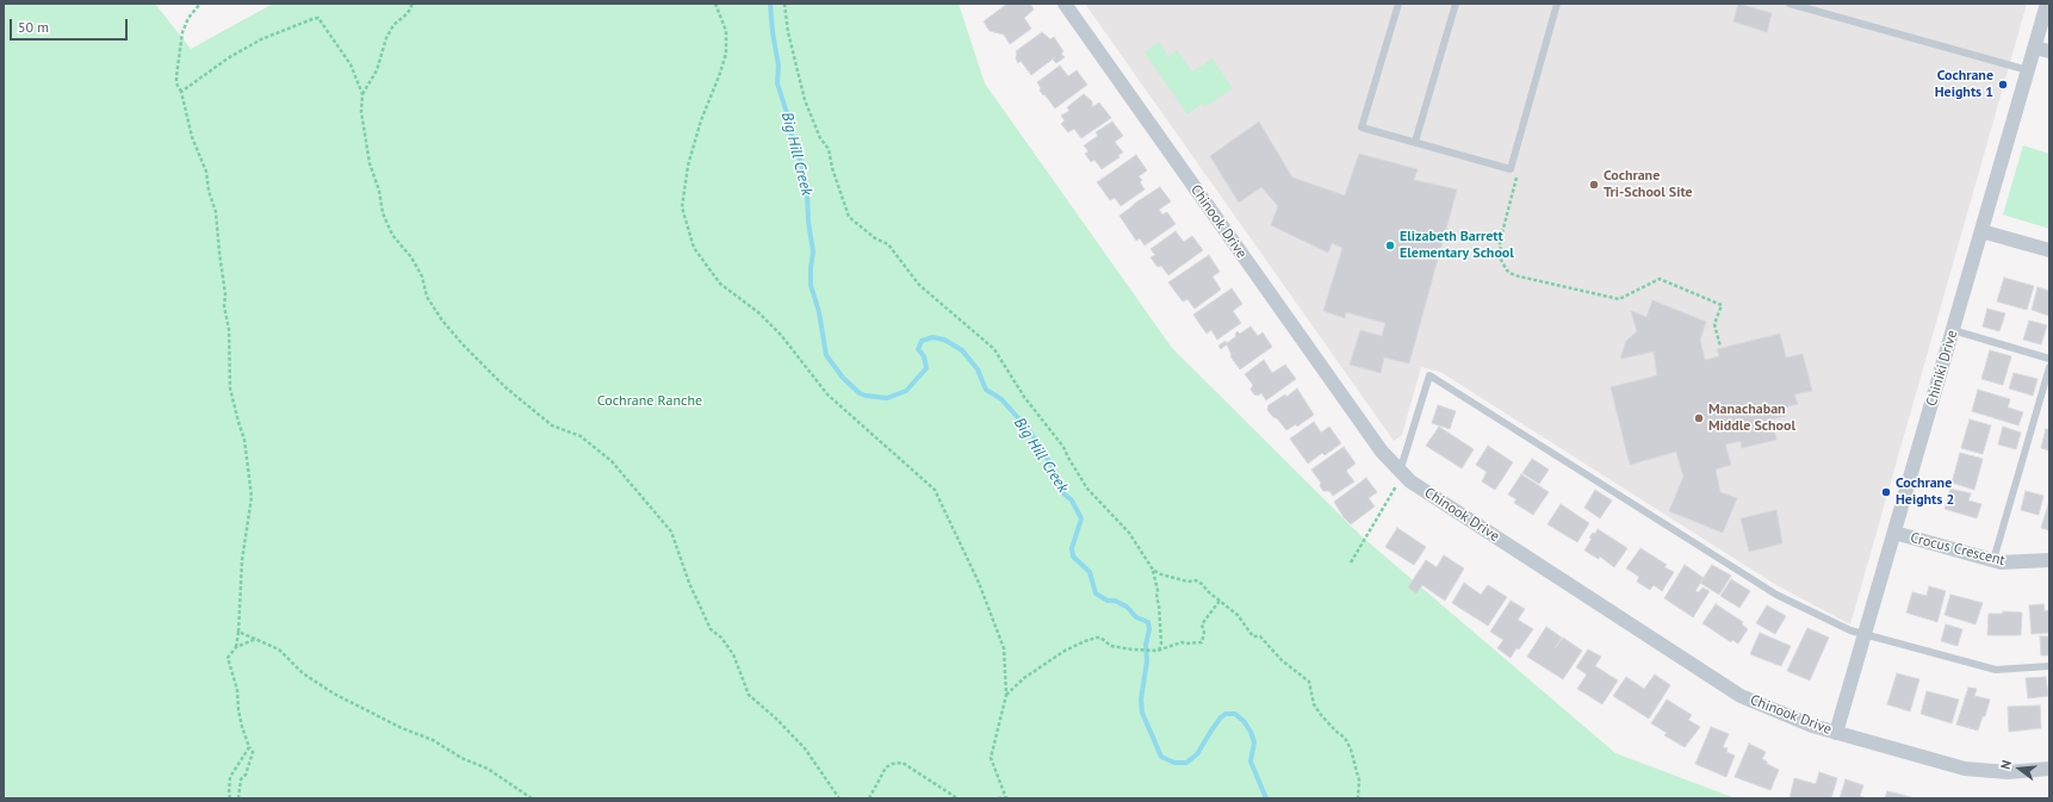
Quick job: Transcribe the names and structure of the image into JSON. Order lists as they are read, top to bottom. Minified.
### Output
{"streets":{"street":["Chinook Drive","Chiniki Drive","Crocus Crescent"]},"crossings":[["Chinook Drive","Chiniki Drive"],["Chiniki Drive","Crocus Crescent"]],"water":["Big Hill Creek"],"parks":["Cochrane Ranche"],"places":["Cochrane Heights 1","Cochrane Tri-School Site","Elizabeth Barrett Elementary School","Manachaban Middle School","Cochrane Heights 2"],"scale_bar":"50 m","north":"left"}
